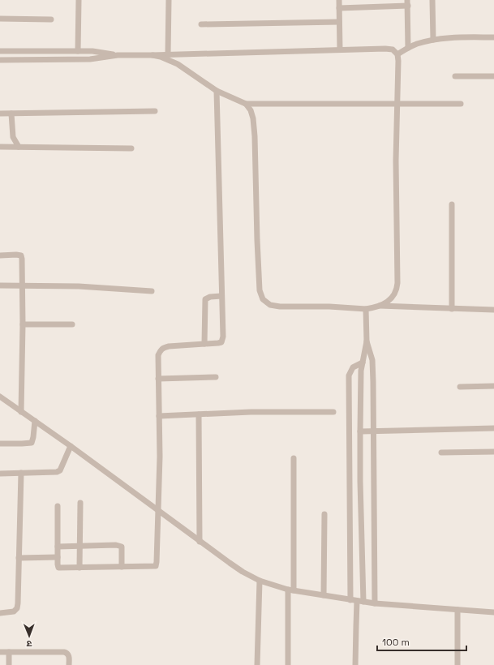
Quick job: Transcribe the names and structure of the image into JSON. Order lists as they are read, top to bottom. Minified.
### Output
{"scale_bar":"100 m","north":"bottom"}
